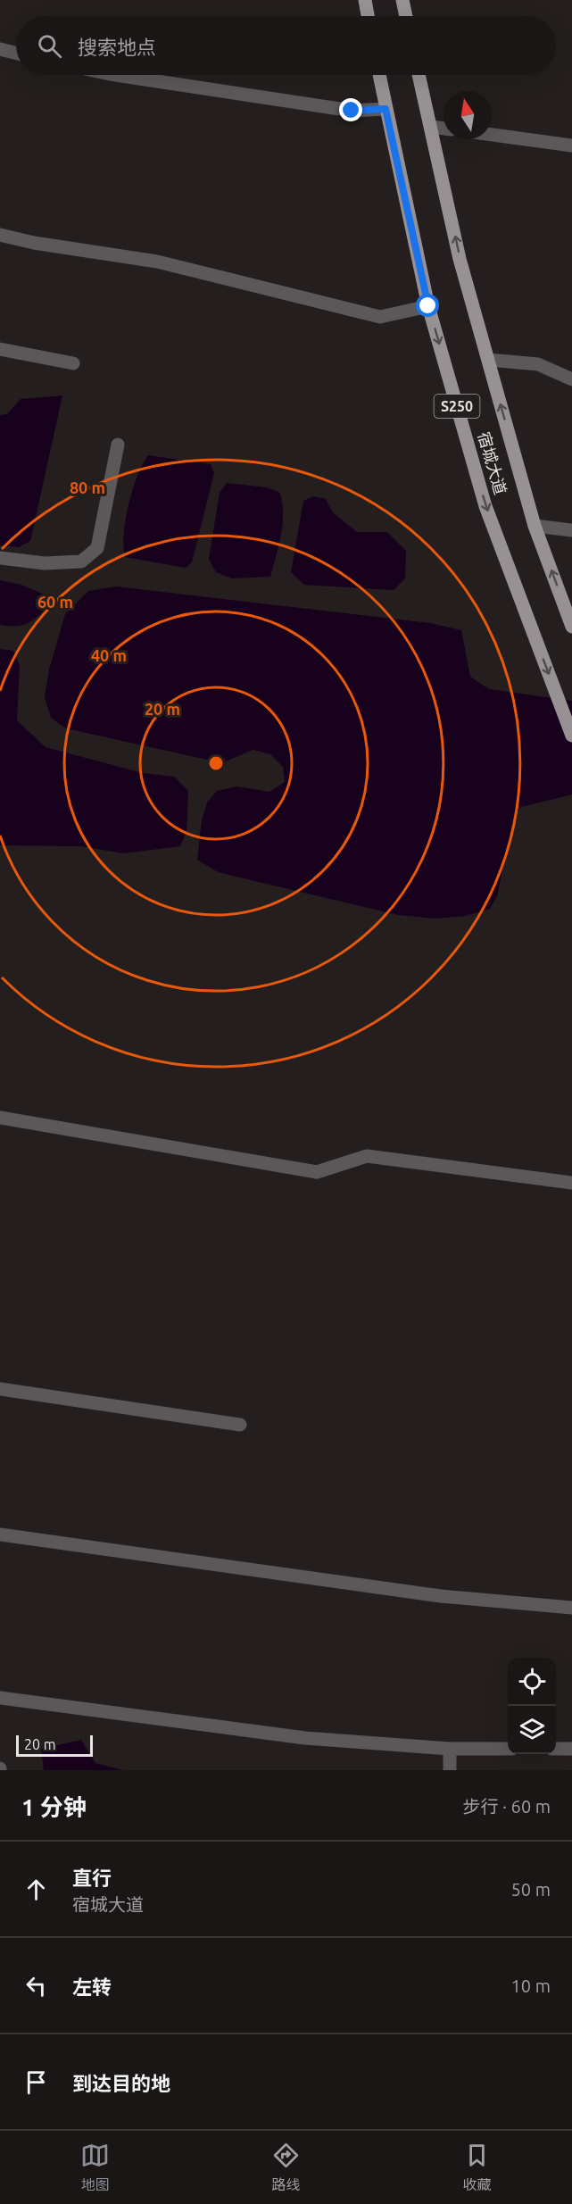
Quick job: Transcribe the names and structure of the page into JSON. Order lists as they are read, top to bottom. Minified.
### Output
{"streets":{"main road":["S250","宿城大道"]},"scale_bar":"20 m","north":"top","page":{"search":"搜索地点","scale":"20 m","heading":["1 分钟","步行 · 60 m"],"list":[["直行","宿城大道","50 m"],["左转","10 m"],"到达目的地"],"nav":["地图","路线","收藏"]},"rings":["80 m","60 m","40 m","20 m"]}
